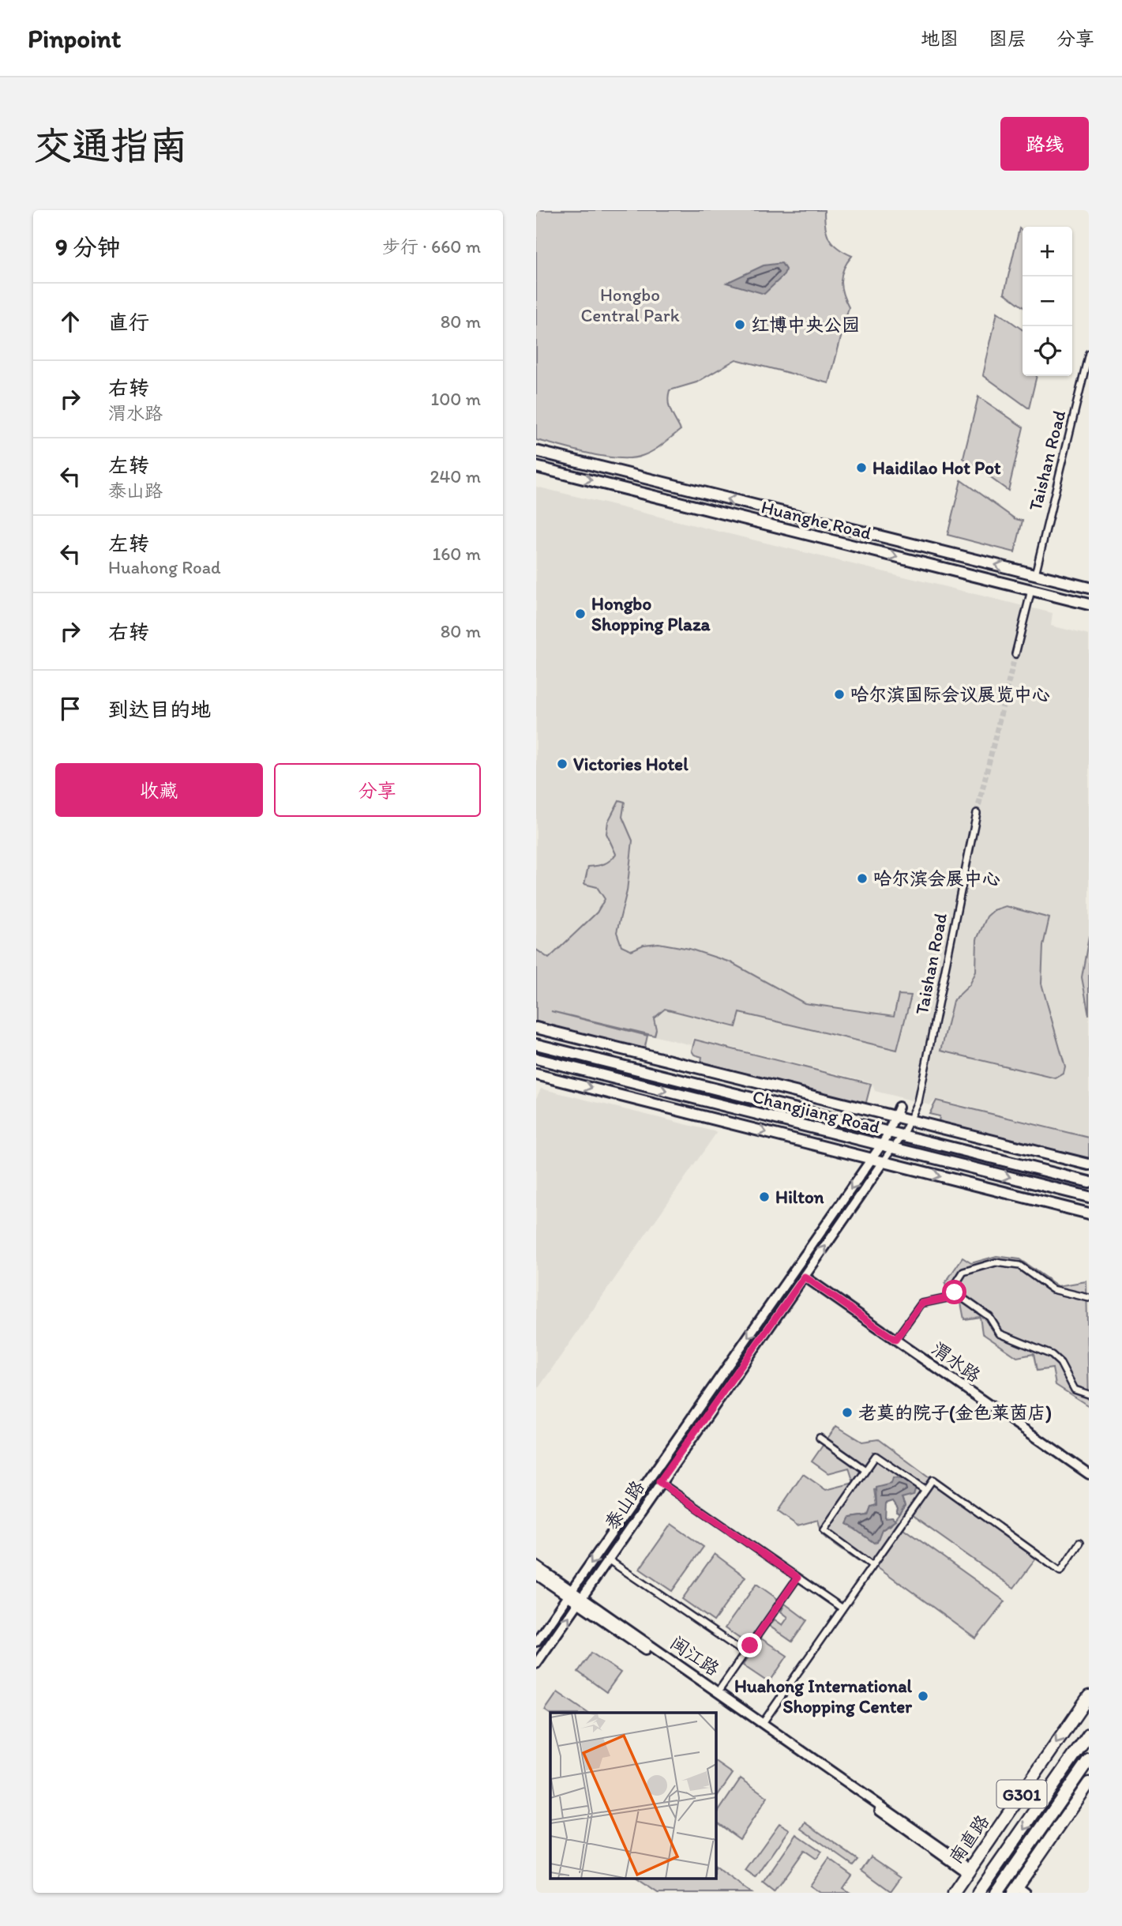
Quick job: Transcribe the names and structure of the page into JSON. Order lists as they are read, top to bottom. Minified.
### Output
{"streets":{"highway":["G301","南直路"],"main road":["Huanghe Road","Changjiang Road","渭水路","泰山路","闽江路"],"street":["Taishan Road"]},"crossings":[["Taishan Road","Huanghe Road"],["Taishan Road","泰山路"],["Changjiang Road","泰山路"],["渭水路","泰山路"],["泰山路","闽江路"],["闽江路","南直路"]],"parks":["Hongbo Central Park"],"places":["红博中央公园","Haidilao Hot Pot","Hongbo Shopping Plaza","哈尔滨国际会议展览中心","Victories Hotel","哈尔滨会展中心","Hilton","老莫的院子(金色莱茵店)","Huahong International Shopping Center"],"page":{"header":"Pinpoint","nav":["地图","图层","分享"],"buttons":["路线",["收藏","分享"]],"title":"交通指南","heading":["9 分钟","步行 · 660 m"],"map_buttons":["+","−"],"list":[["直行","80 m"],["右转","渭水路","100 m"],["左转","泰山路","240 m"],["左转","Huahong Road","160 m"],["右转","80 m"],"到达目的地"]}}
